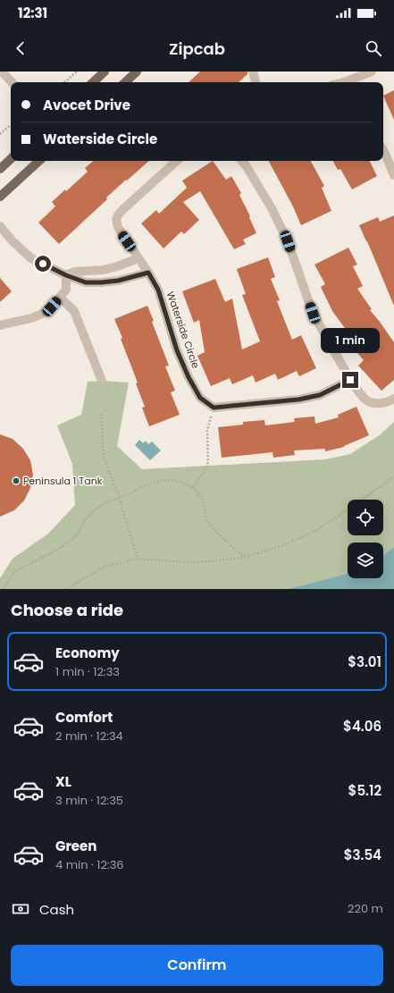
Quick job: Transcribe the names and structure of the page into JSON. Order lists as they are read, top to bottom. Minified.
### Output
{"streets":{"street":["Waterside Circle"]},"places":["Peninsula 1 Tank"],"page":{"status":"12:31","header":"Zipcab","banner":["Avocet Drive","Waterside Circle"],"bubble":"1 min","heading":"Choose a ride","list":[{"name":"Economy","note":"1 min · 12:33","value":"$3.01"},{"name":"Comfort","note":"2 min · 12:34","value":"$4.06"},{"name":"XL","note":"3 min · 12:35","value":"$5.12"},{"name":"Green","note":"4 min · 12:36","value":"$3.54"}],"pay":["Cash","220 m"],"buttons":"Confirm"}}
